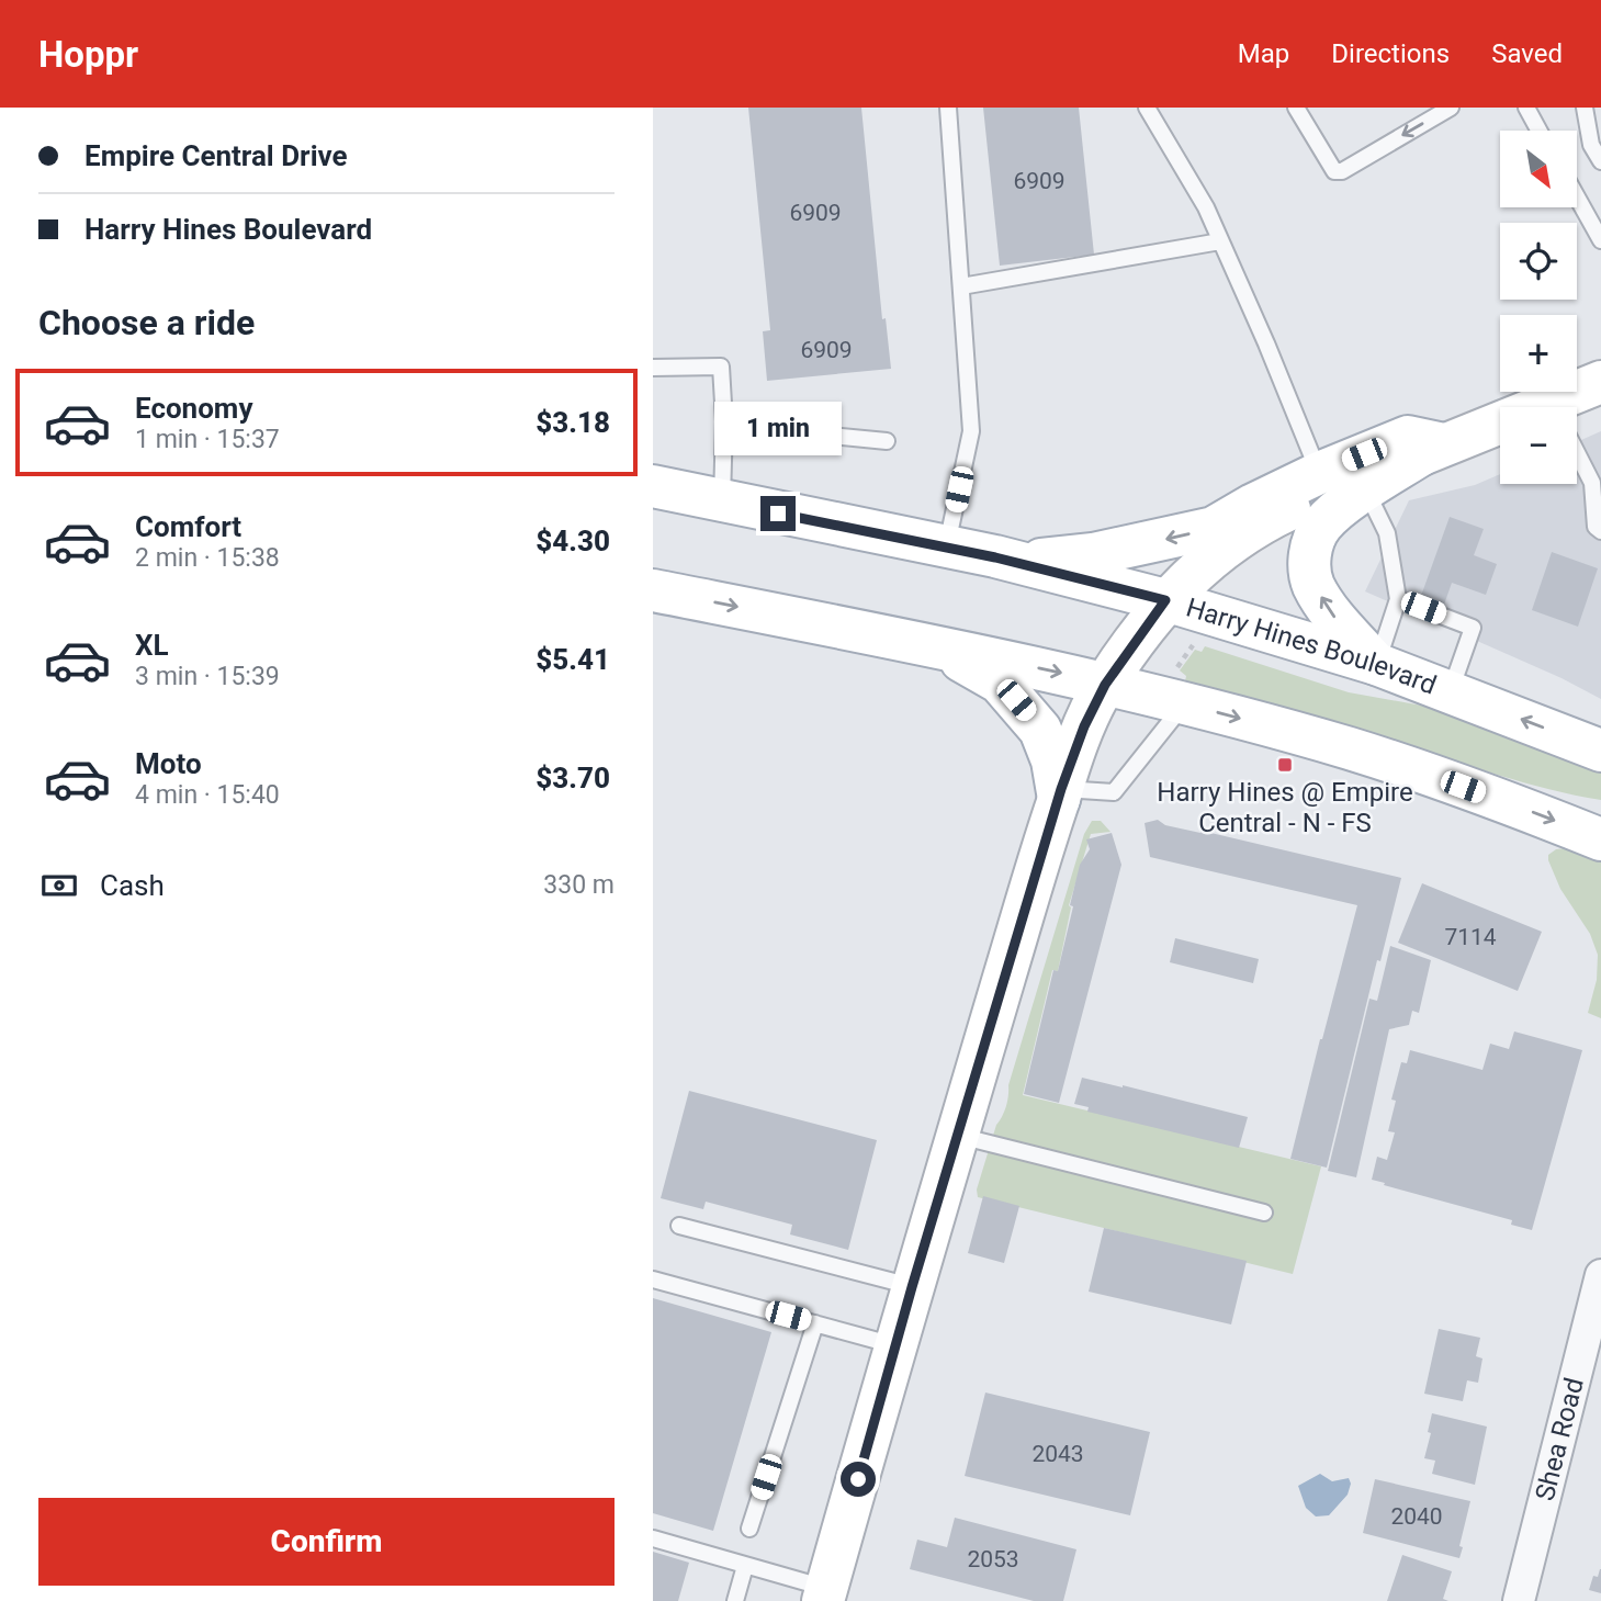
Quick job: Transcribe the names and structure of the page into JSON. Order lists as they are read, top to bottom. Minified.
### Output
{"streets":{"main road":["Harry Hines Boulevard"],"street":["Shea Road"]},"places":{"transit":["Harry Hines @ Empire Central - N - FS"]},"house_numbers":["6909","6909","6909","7114","2043","2040","2053"],"north":"bottom right","page":{"header":"Hoppr","nav":["Map","Directions","Saved"],"banner":["Empire Central Drive","Harry Hines Boulevard"],"map_buttons":["+","−"],"heading":"Choose a ride","list":[{"name":"Economy","note":"1 min · 15:37","value":"$3.18"},{"name":"Comfort","note":"2 min · 15:38","value":"$4.30"},{"name":"XL","note":"3 min · 15:39","value":"$5.41"},{"name":"Moto","note":"4 min · 15:40","value":"$3.70"}],"bubble":"1 min","pay":["Cash","330 m"],"buttons":"Confirm"}}
